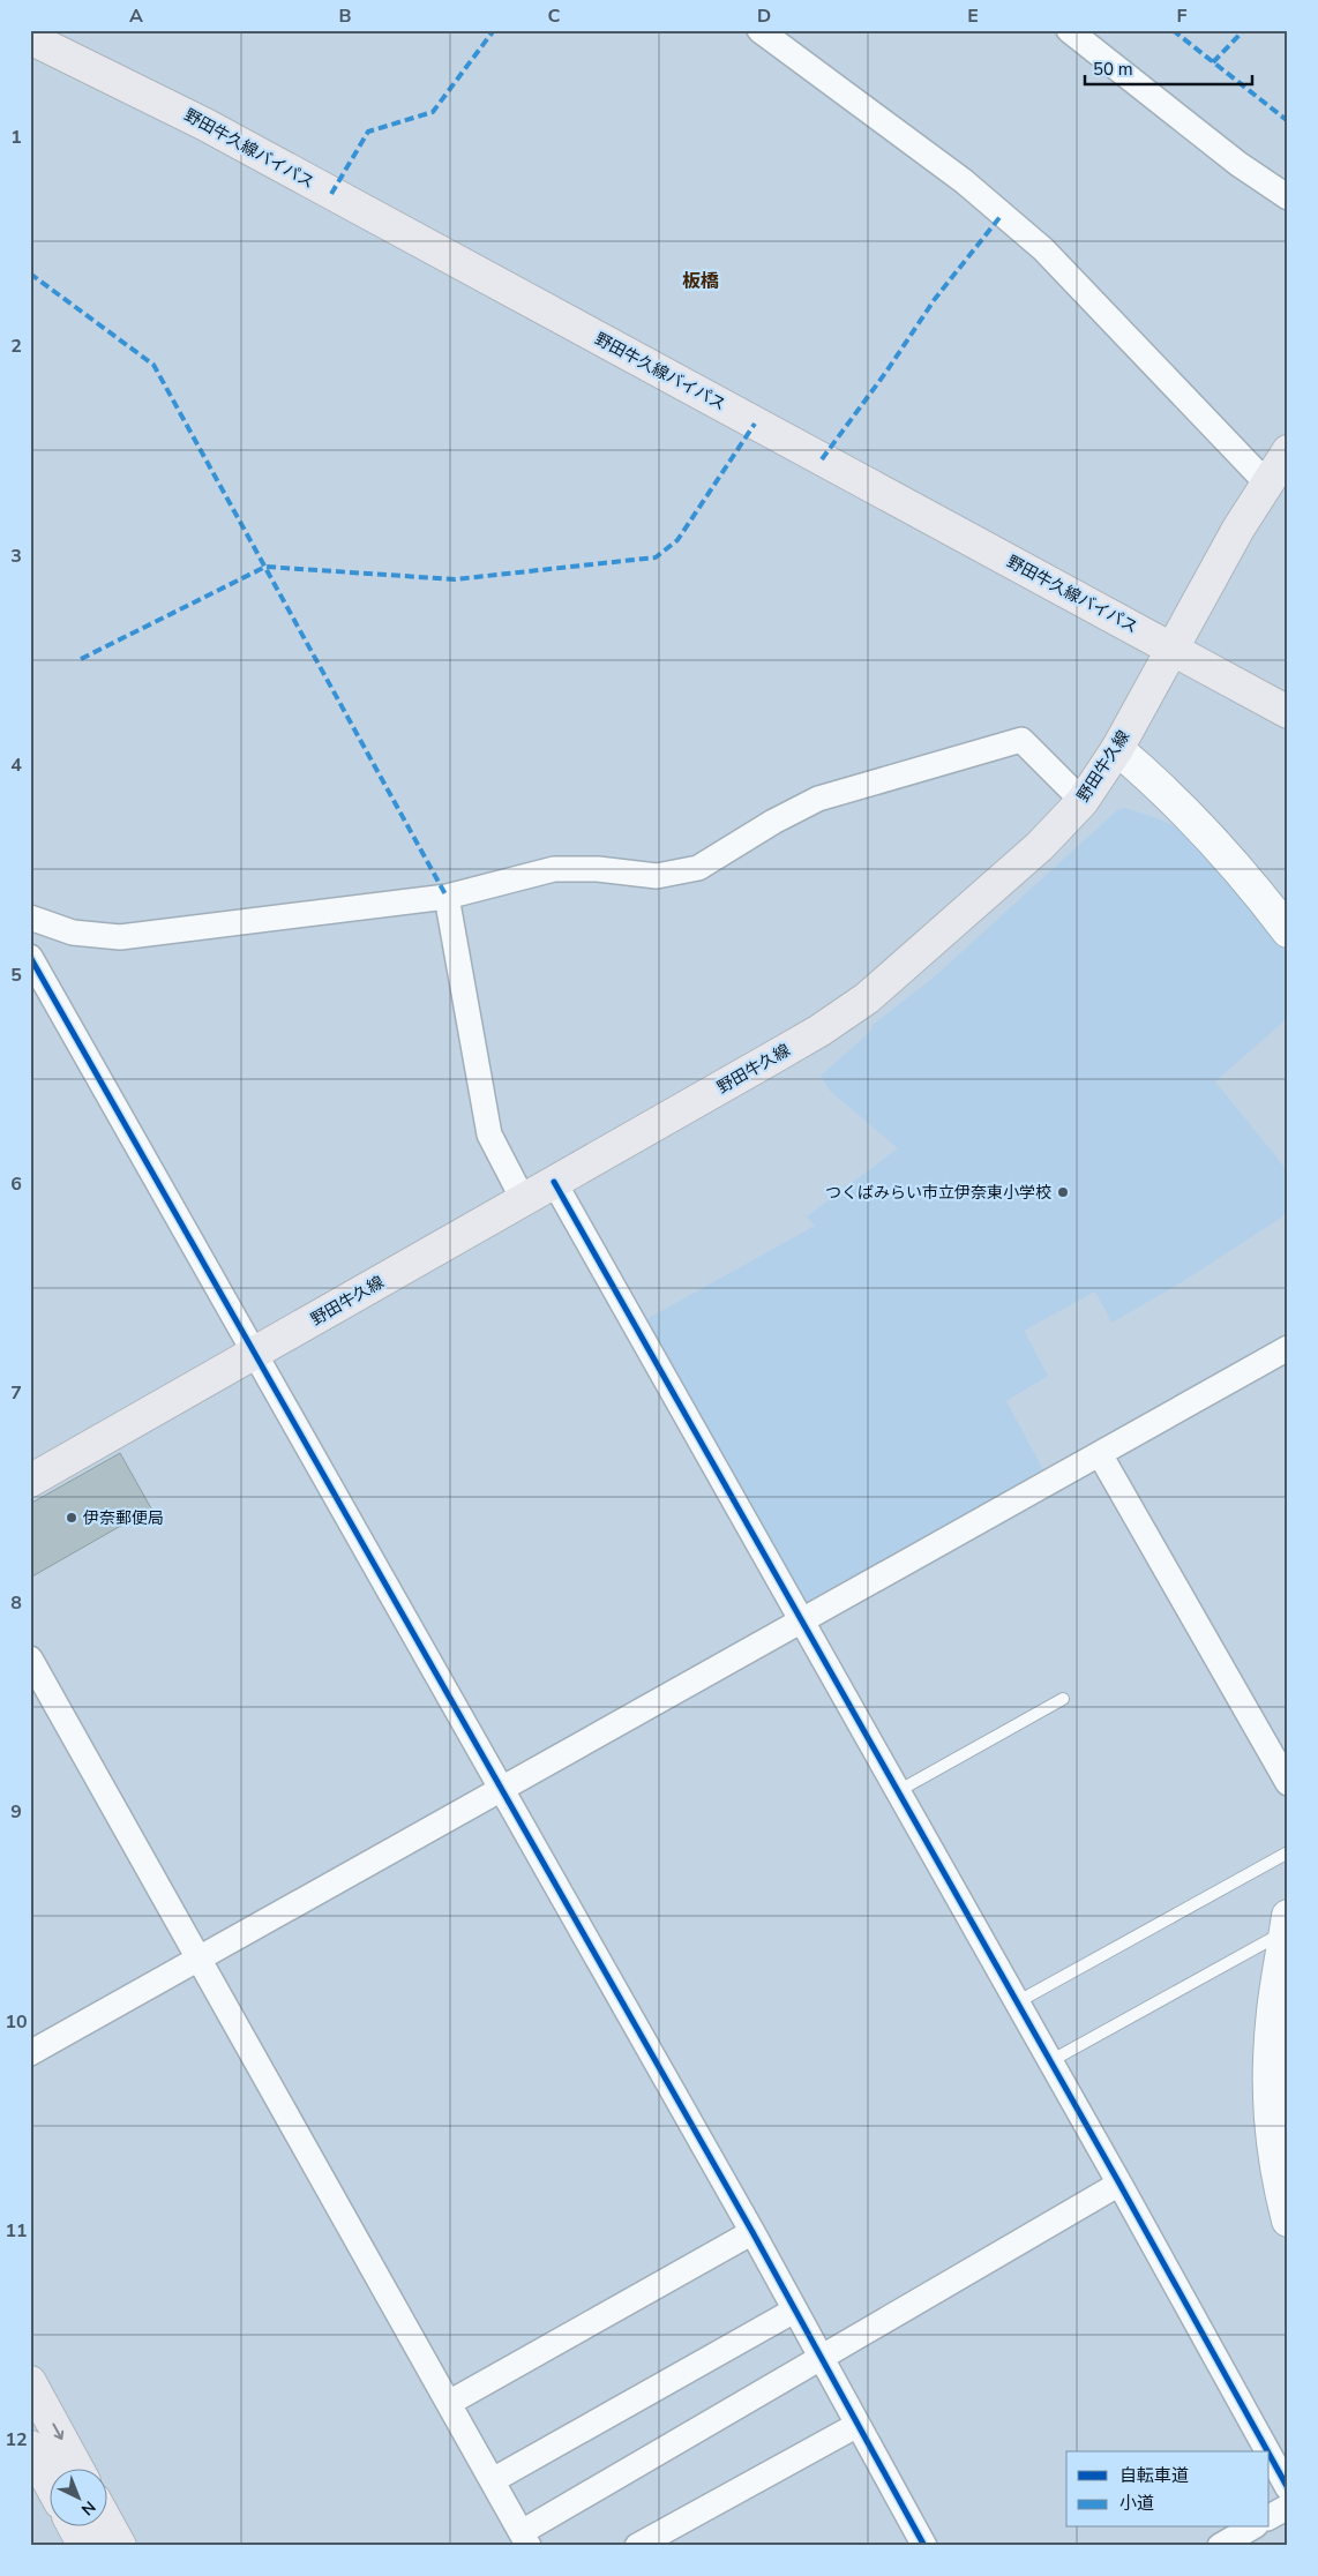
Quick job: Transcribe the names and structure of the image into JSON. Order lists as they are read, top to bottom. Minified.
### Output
{"streets":{"main road":["野田牛久線バイパス","野田牛久線"]},"crossings":[["野田牛久線バイパス","野田牛久線"]],"districts":["板橋"],"places":["つくばみらい市立伊奈東小学校","伊奈郵便局"],"legend":["自転車道","小道"],"scale_bar":"50 m","north":"bottom right","grid":{"columns":["A","B","C","D","E","F"],"rows":["1","2","3","4","5","6","7","8","9","10","11","12"]}}
